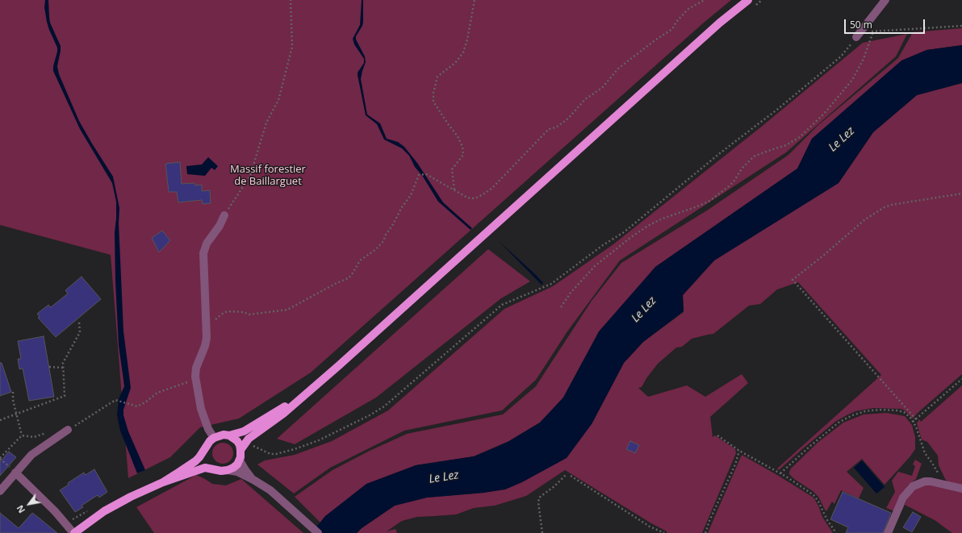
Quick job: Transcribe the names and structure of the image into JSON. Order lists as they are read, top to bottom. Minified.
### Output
{"water":["Le Lez"],"parks":["Massif forestier de Baillarguet"],"scale_bar":"50 m","north":"bottom left"}
